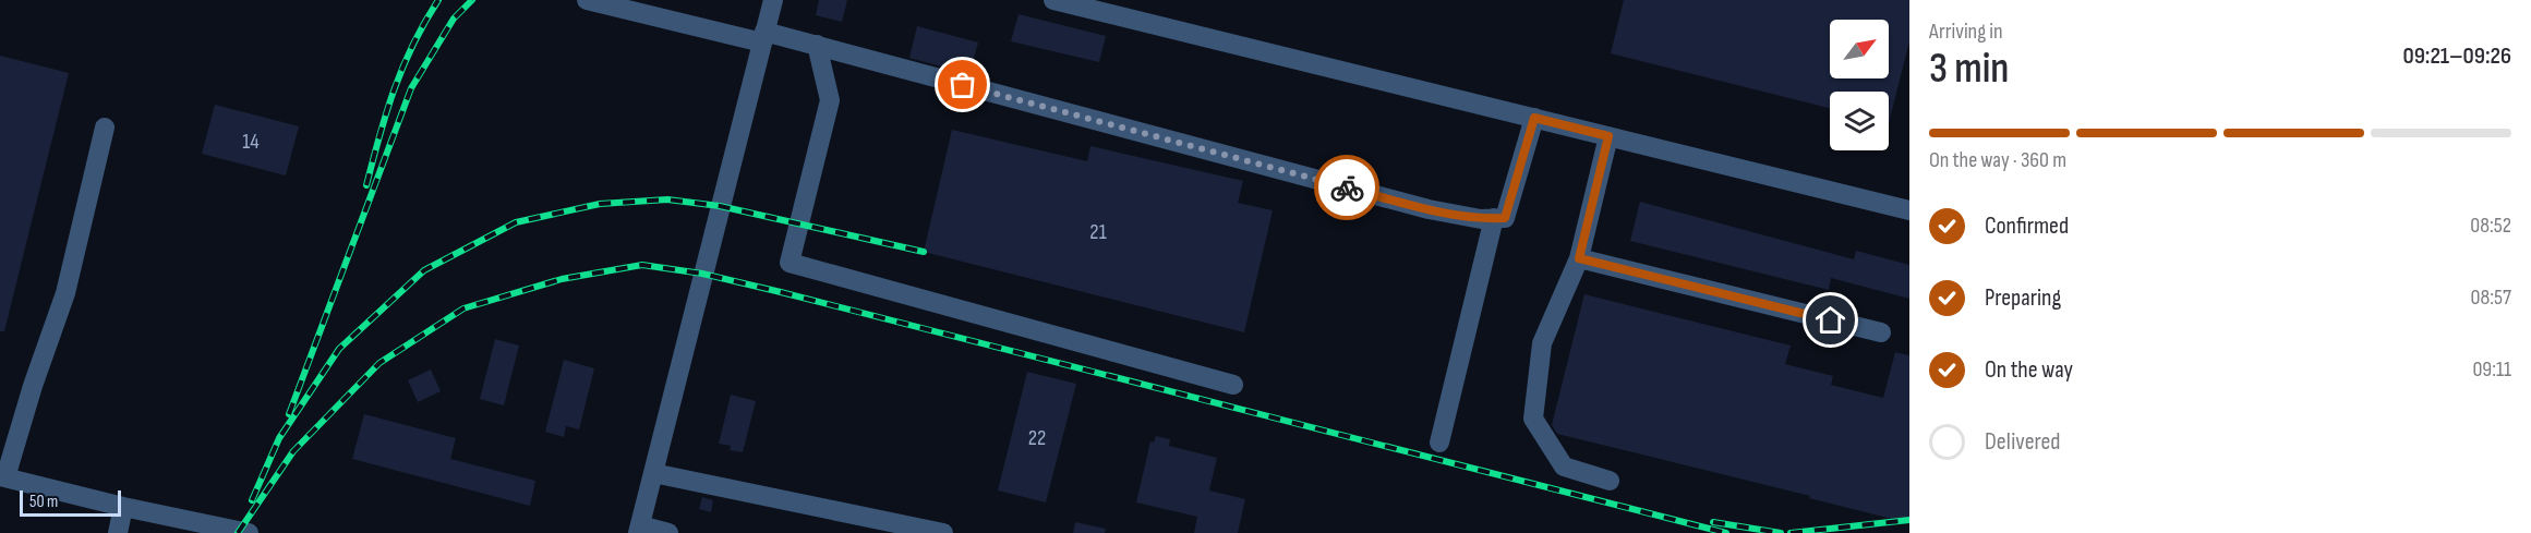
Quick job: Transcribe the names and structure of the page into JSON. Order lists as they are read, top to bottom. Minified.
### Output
{"house_numbers":["14","21","22"],"scale_bar":"50 m","north":"top right","page":{"heading":["3 min","Arriving in","09:21–09:26"],"bar":"On the way · 360 m","list":[["Confirmed","08:52"],["Preparing","08:57"],["On the way","09:11"],"Delivered"],"scale":"50 m"}}
